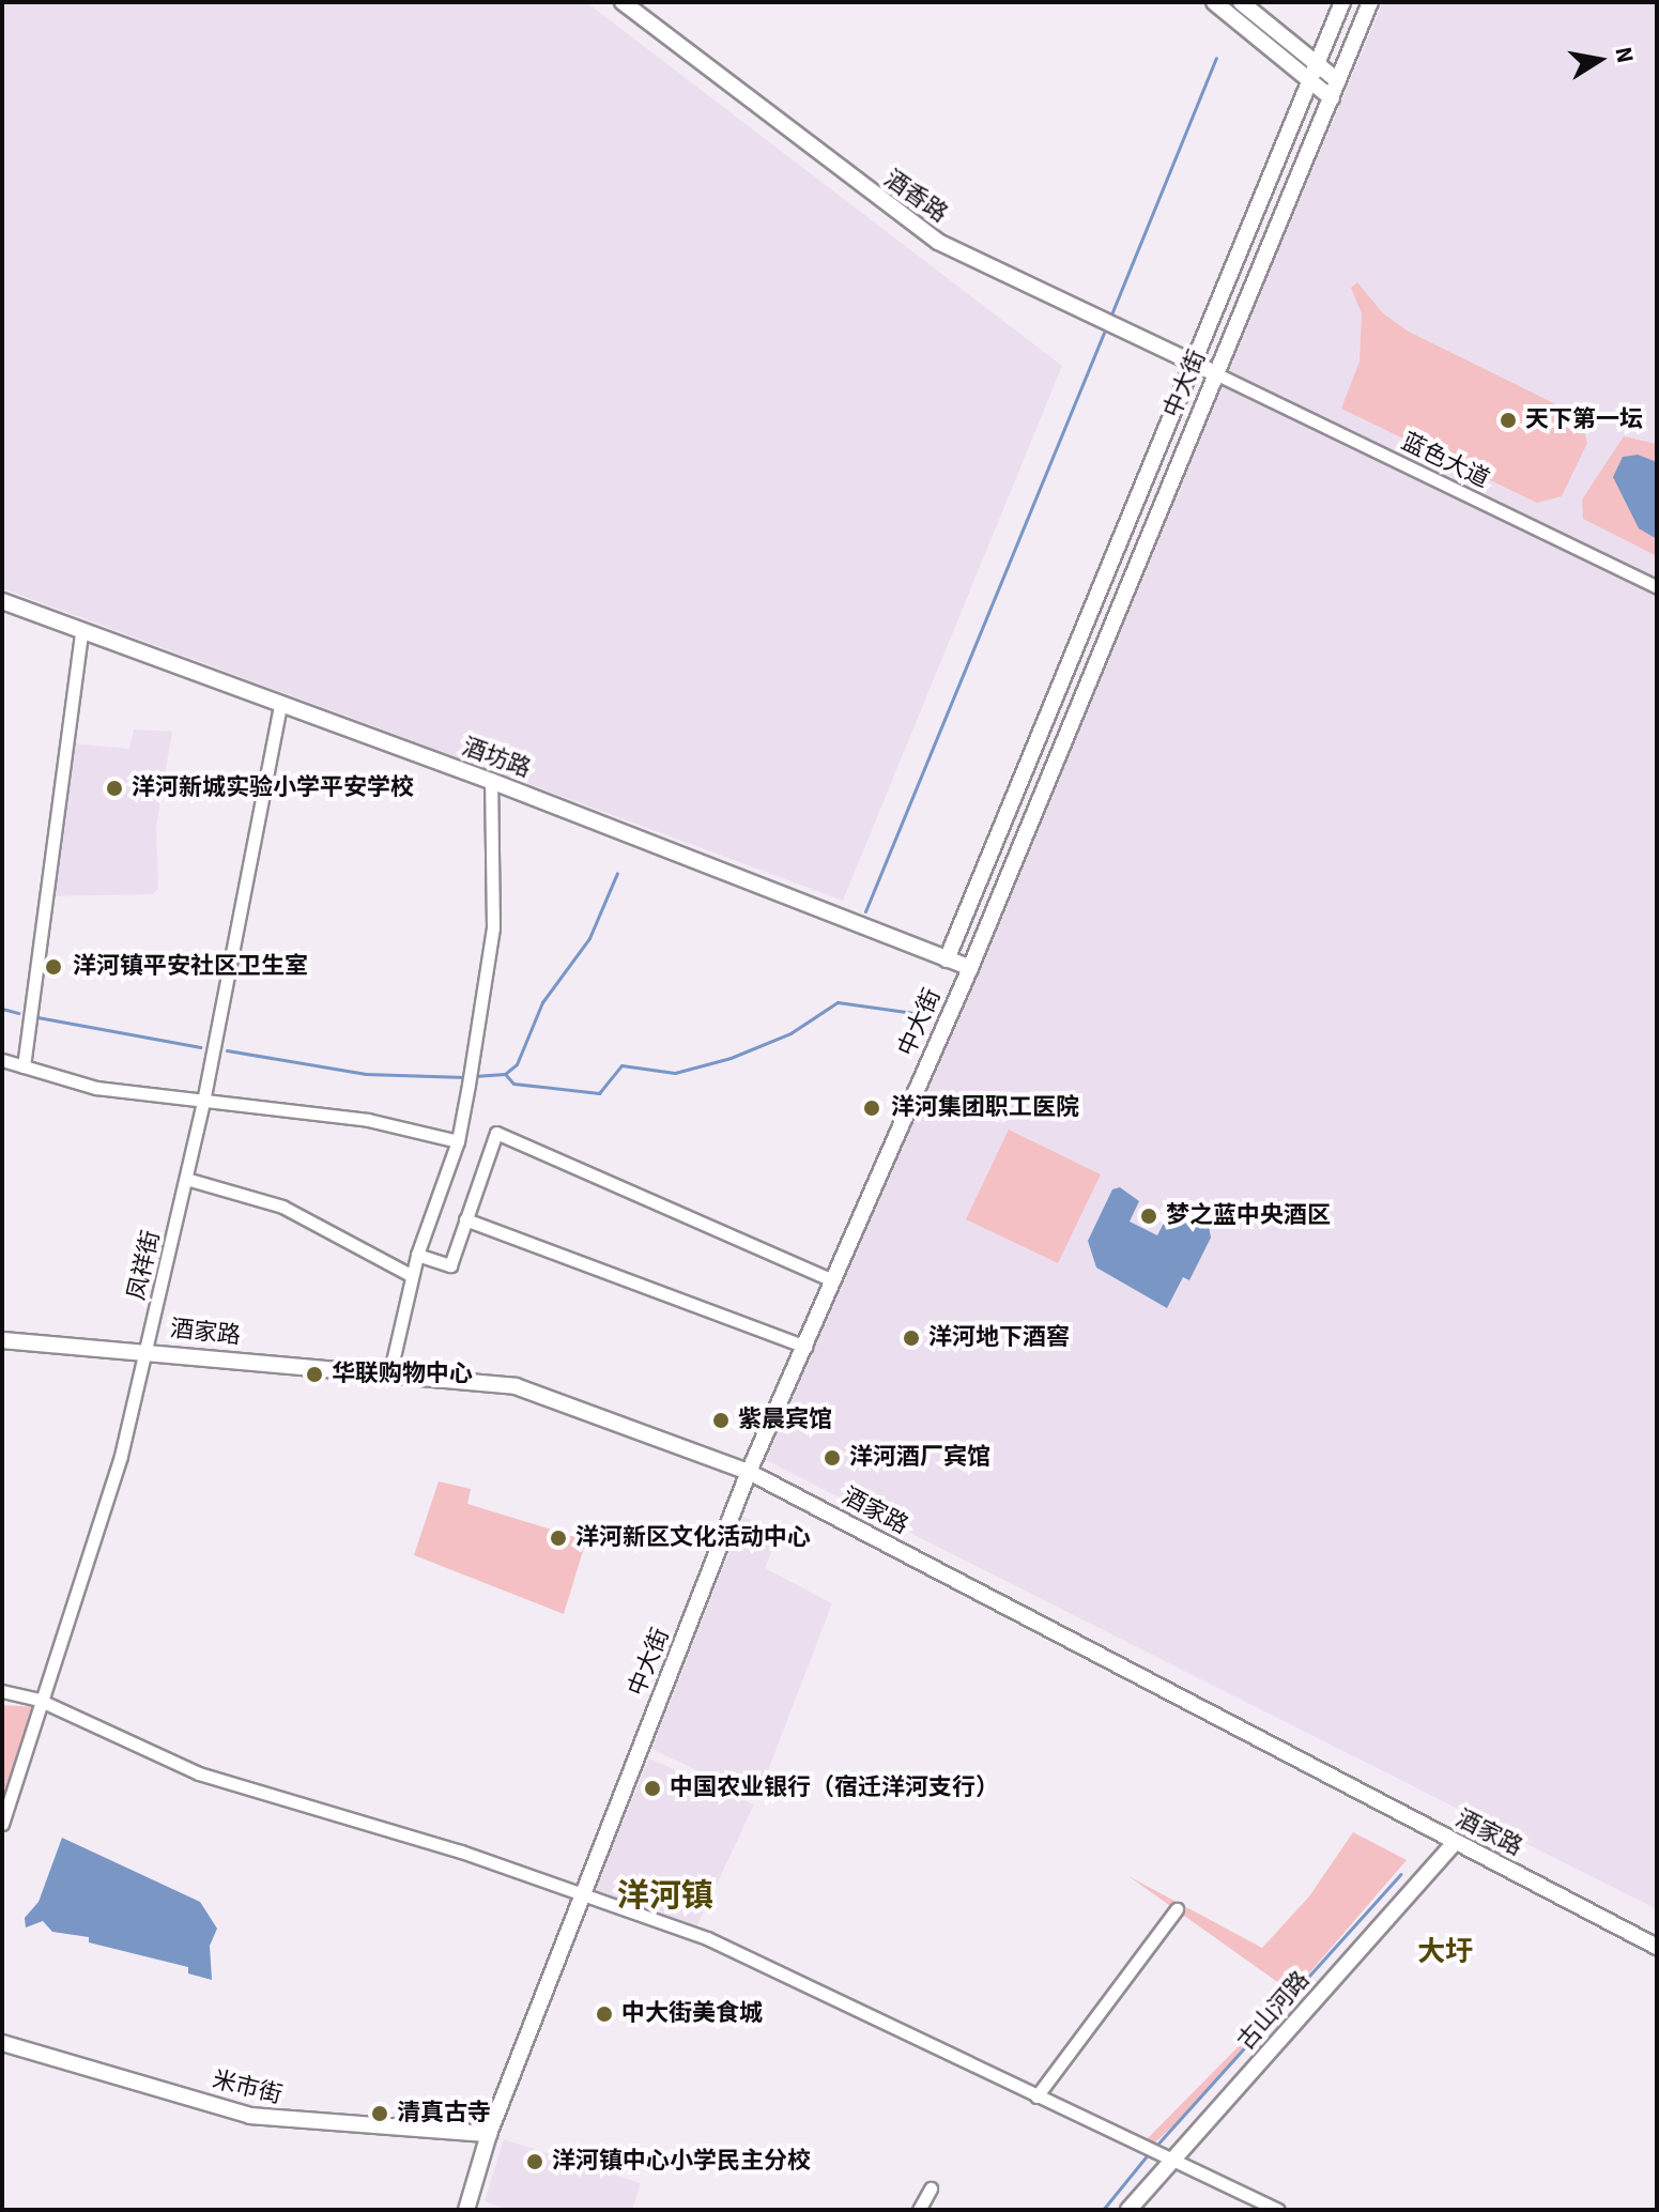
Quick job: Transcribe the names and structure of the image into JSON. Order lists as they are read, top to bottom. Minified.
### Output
{"streets":{"street":["酒香路","中大街","蓝色大道","酒坊路","凤祥街","酒家路","古山河路","米市街"]},"crossings":[["酒香路","中大街"],["酒香路","蓝色大道"],["中大街","蓝色大道"],["中大街","酒坊路"],["中大街","酒家路"],["中大街","米市街"],["酒坊路","凤祥街"],["凤祥街","酒家路"],["酒家路","古山河路"]],"districts":["洋河镇","大圩"],"places":["天下第一坛","洋河新城实验小学平安学校","洋河镇平安社区卫生室","洋河集团职工医院","梦之蓝中央酒区","洋河地下酒窖","华联购物中心","紫晨宾馆","洋河酒厂宾馆","洋河新区文化活动中心","中国农业银行（宿迁洋河支行）","中大街美食城","清真古寺","洋河镇中心小学民主分校"],"north":"right"}
